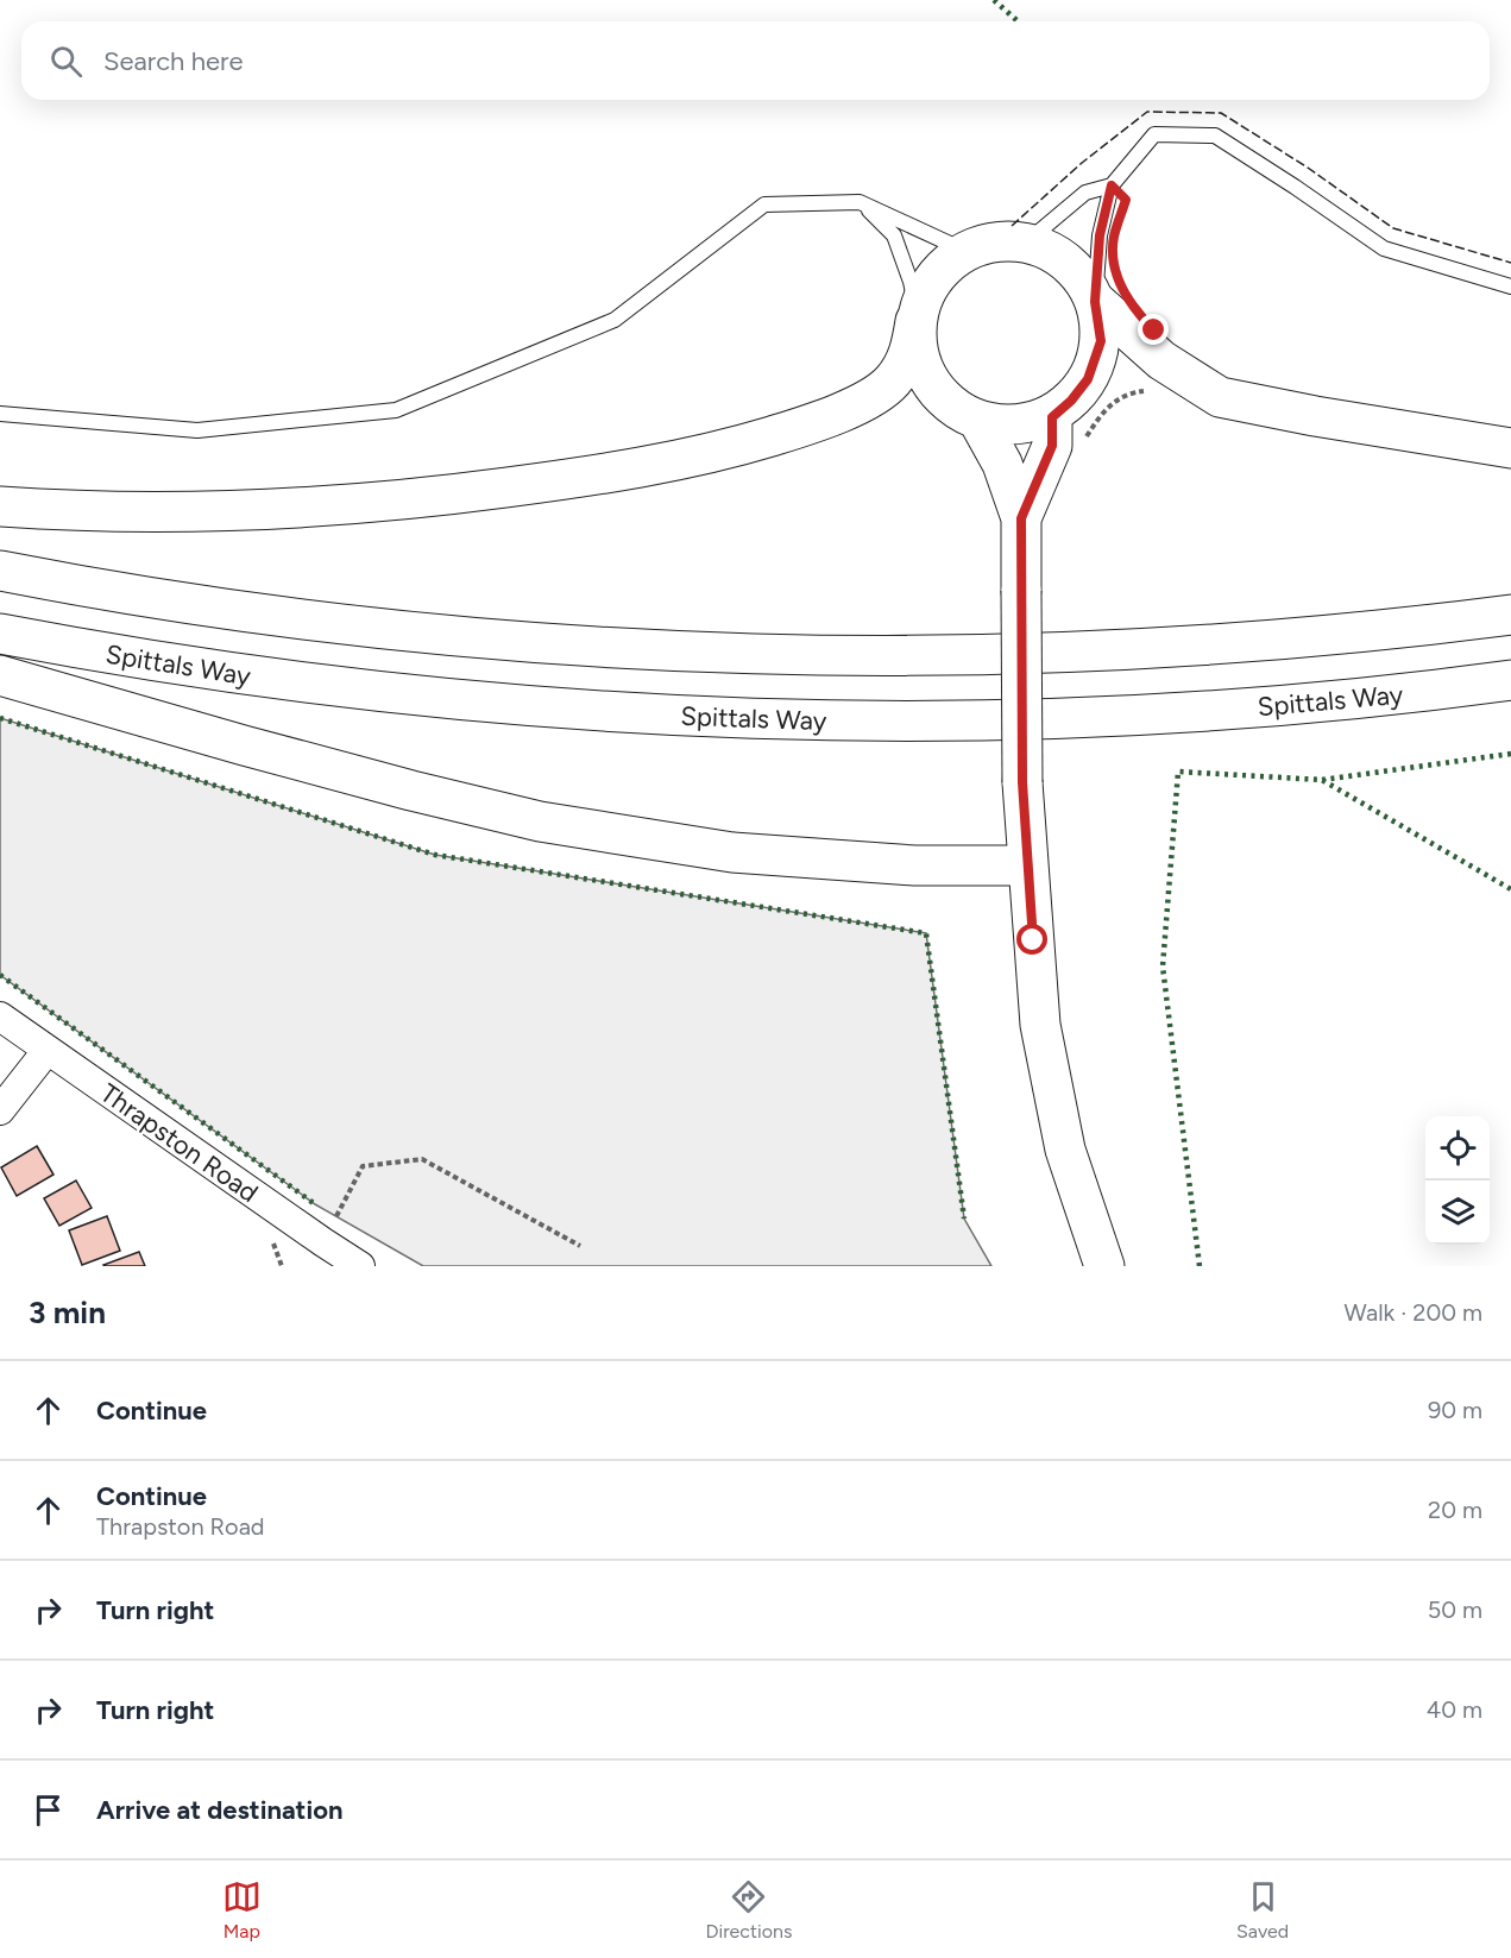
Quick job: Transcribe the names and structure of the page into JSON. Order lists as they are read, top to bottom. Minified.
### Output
{"streets":{"main road":["Spittals Way"],"street":["Thrapston Road"]},"page":{"search":"Search here","heading":["3 min","Walk · 200 m"],"list":[["Continue","90 m"],["Continue","Thrapston Road","20 m"],["Turn right","50 m"],["Turn right","40 m"],"Arrive at destination"],"nav":["Map","Directions","Saved"]}}
